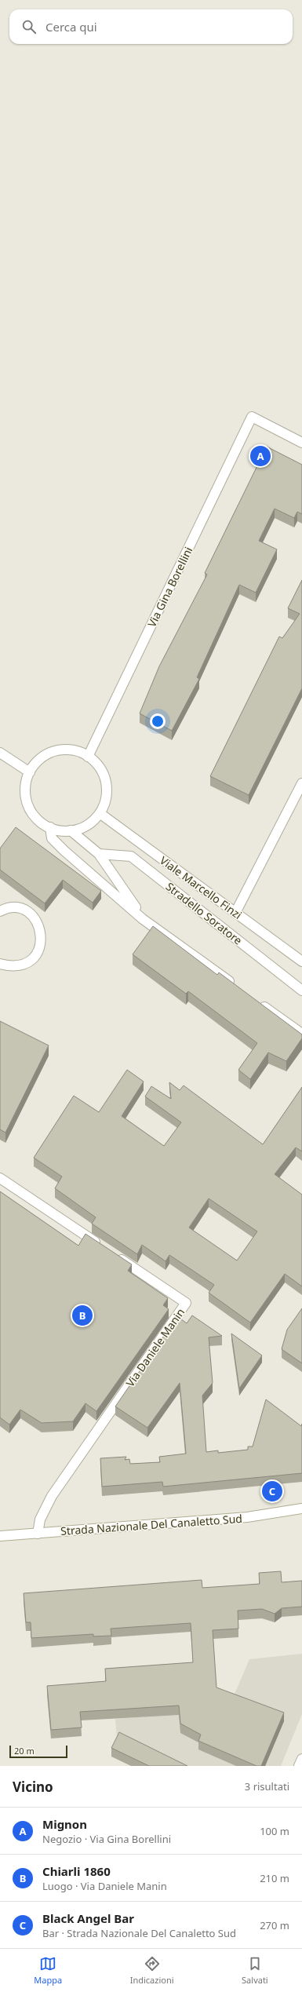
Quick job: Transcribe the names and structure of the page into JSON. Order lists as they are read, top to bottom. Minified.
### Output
{"streets":{"street":["Via Gina Borellini","Viale Marcello Finzi","Stradello Soratore","Via Daniele Manin","Strada Nazionale Del Canaletto Sud"]},"crossings":[["Via Gina Borellini","Viale Marcello Finzi"],["Via Daniele Manin","Strada Nazionale Del Canaletto Sud"]],"scale_bar":"20 m","page":{"search":"Cerca qui","pins":["A","B","C"],"scale":"20 m","heading":["Vicino","3 risultati"],"list":[{"mark":"A","name":"Mignon","note":"Negozio · Via Gina Borellini","value":"100 m"},{"mark":"B","name":"Chiarli 1860","note":"Luogo · Via Daniele Manin","value":"210 m"},{"mark":"C","name":"Black Angel Bar","note":"Bar · Strada Nazionale Del Canaletto Sud","value":"270 m"}],"nav":["Mappa","Indicazioni","Salvati"]}}
